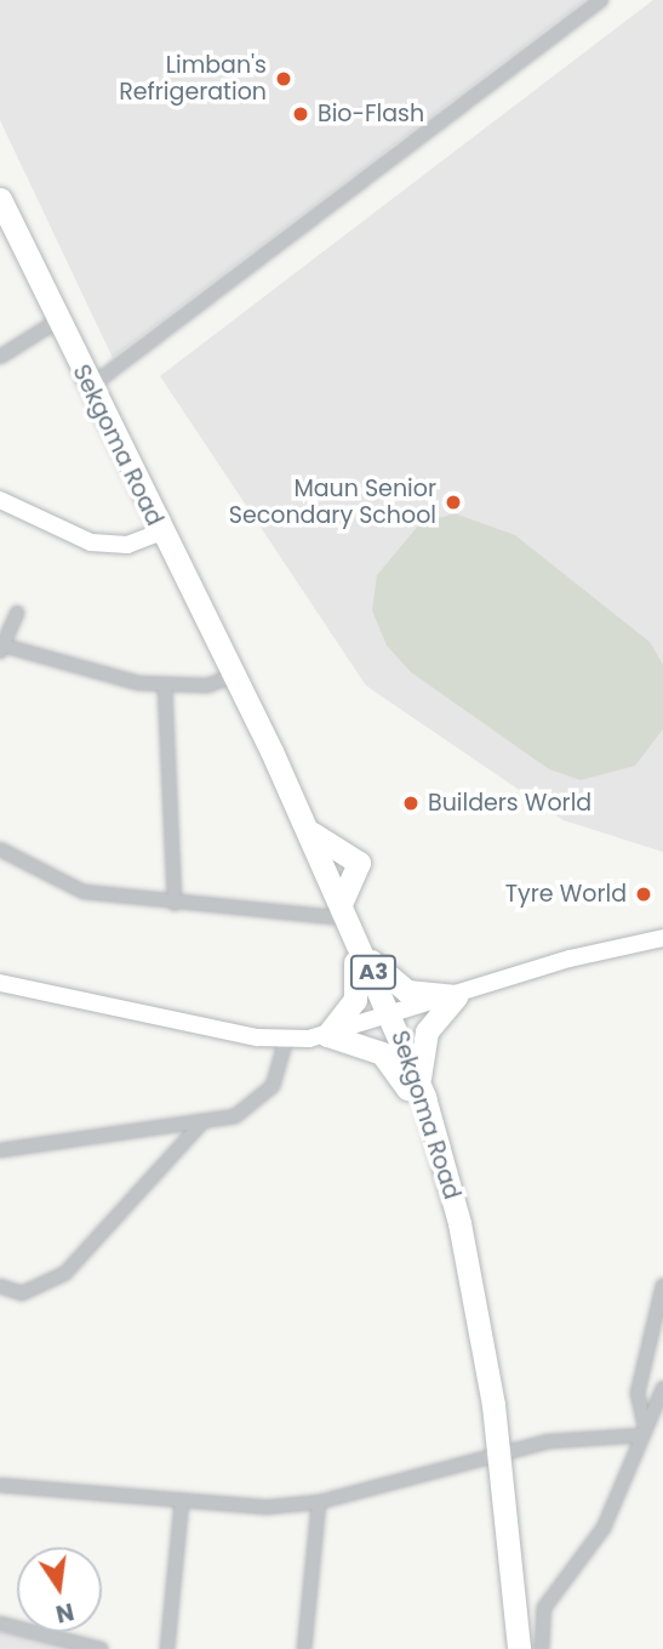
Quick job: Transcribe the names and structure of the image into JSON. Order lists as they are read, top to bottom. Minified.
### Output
{"streets":{"highway":["Sekgoma Road","A3"]},"places":["Limban's Refrigeration","Bio-Flash","Maun Senior Secondary School","Builders World","Tyre World"],"north":"bottom"}
